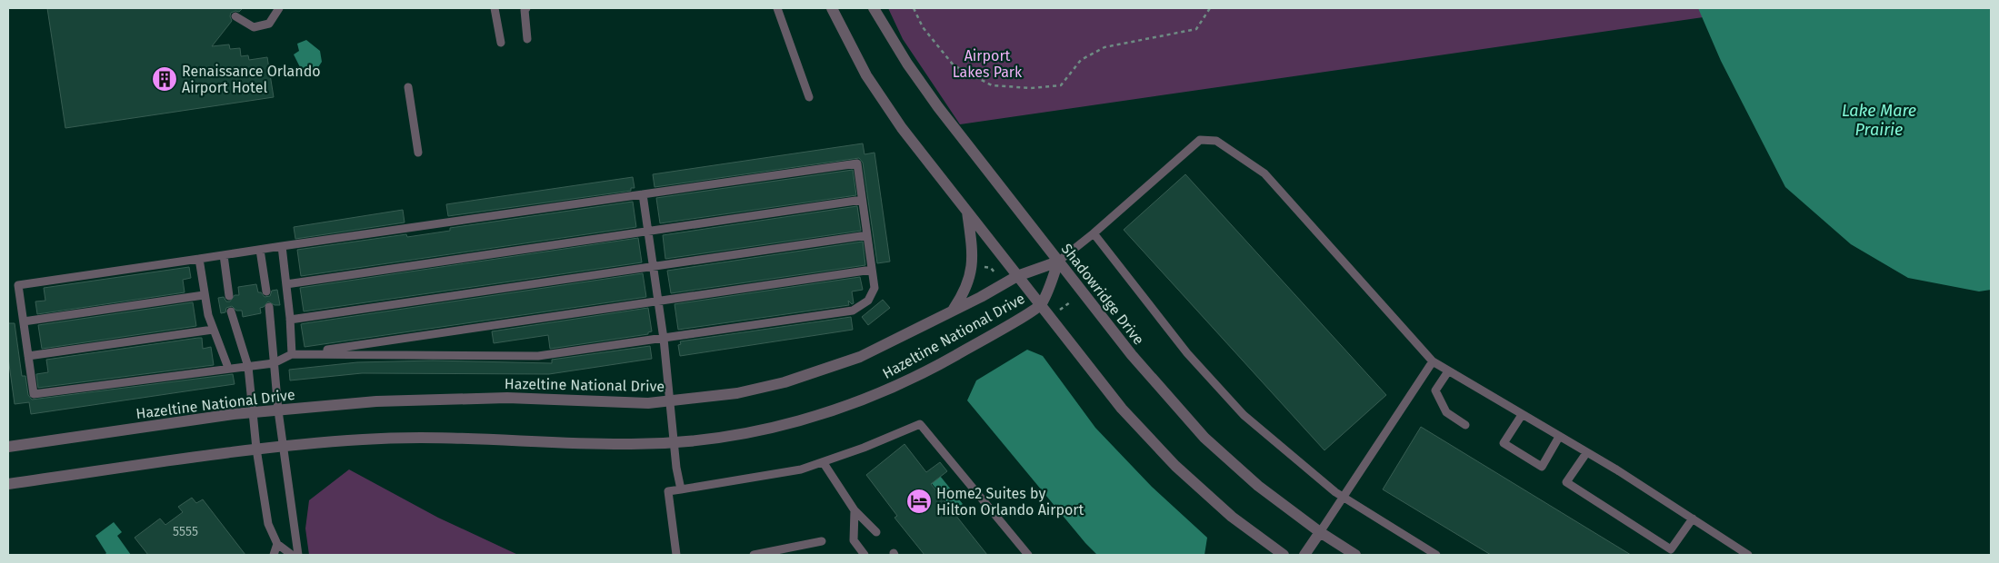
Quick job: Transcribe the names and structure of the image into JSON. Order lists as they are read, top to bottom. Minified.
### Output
{"streets":{"street":["Shadowridge Drive","Hazeltine National Drive"]},"crossings":[["Shadowridge Drive","Hazeltine National Drive"]],"water":["Lake Mare Prairie"],"parks":["Airport Lakes Park"],"places":{"building":["Renaissance Orlando Airport Hotel"],"hotel":["Home2 Suites by Hilton Orlando Airport"]},"house_numbers":["5555"]}
